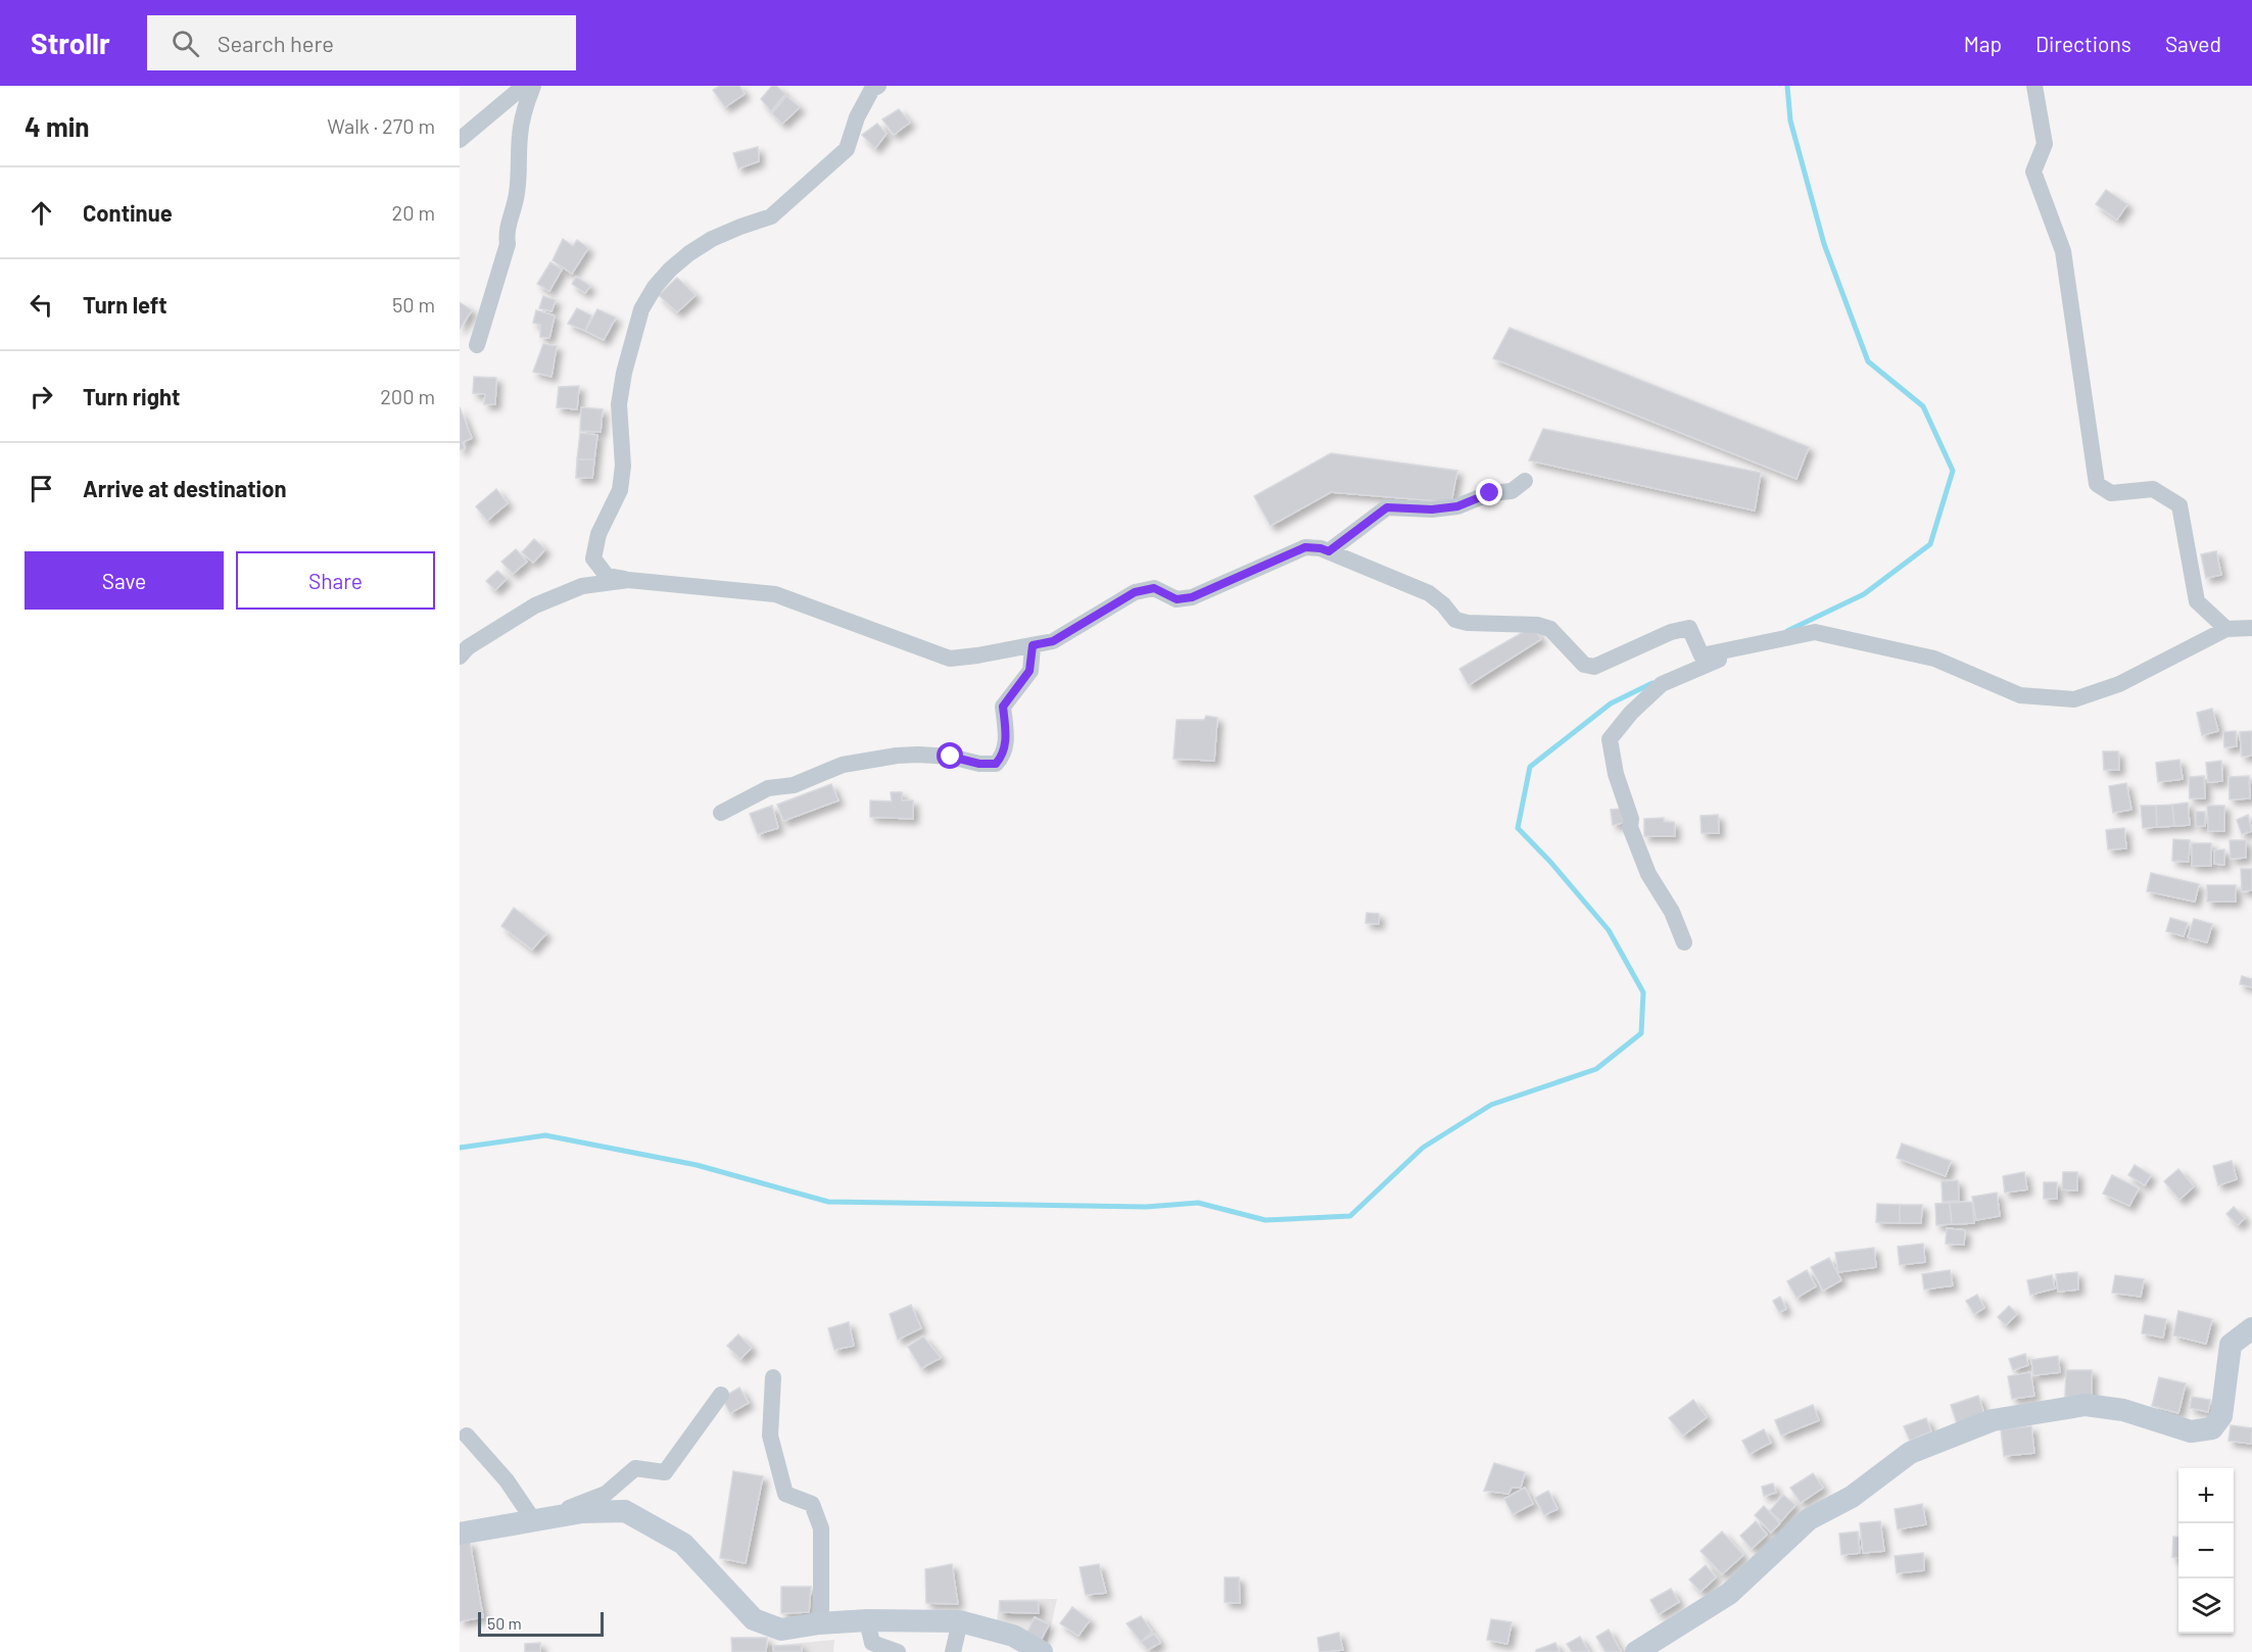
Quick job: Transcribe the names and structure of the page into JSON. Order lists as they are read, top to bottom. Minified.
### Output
{"scale_bar":"50 m","page":{"header":"Strollr","search":"Search here","nav":["Map","Directions","Saved"],"heading":["4 min","Walk · 270 m"],"list":[["Continue","20 m"],["Turn left","50 m"],["Turn right","200 m"],"Arrive at destination"],"buttons":["Save","Share"],"map_buttons":["+","−"],"scale":"50 m"}}
